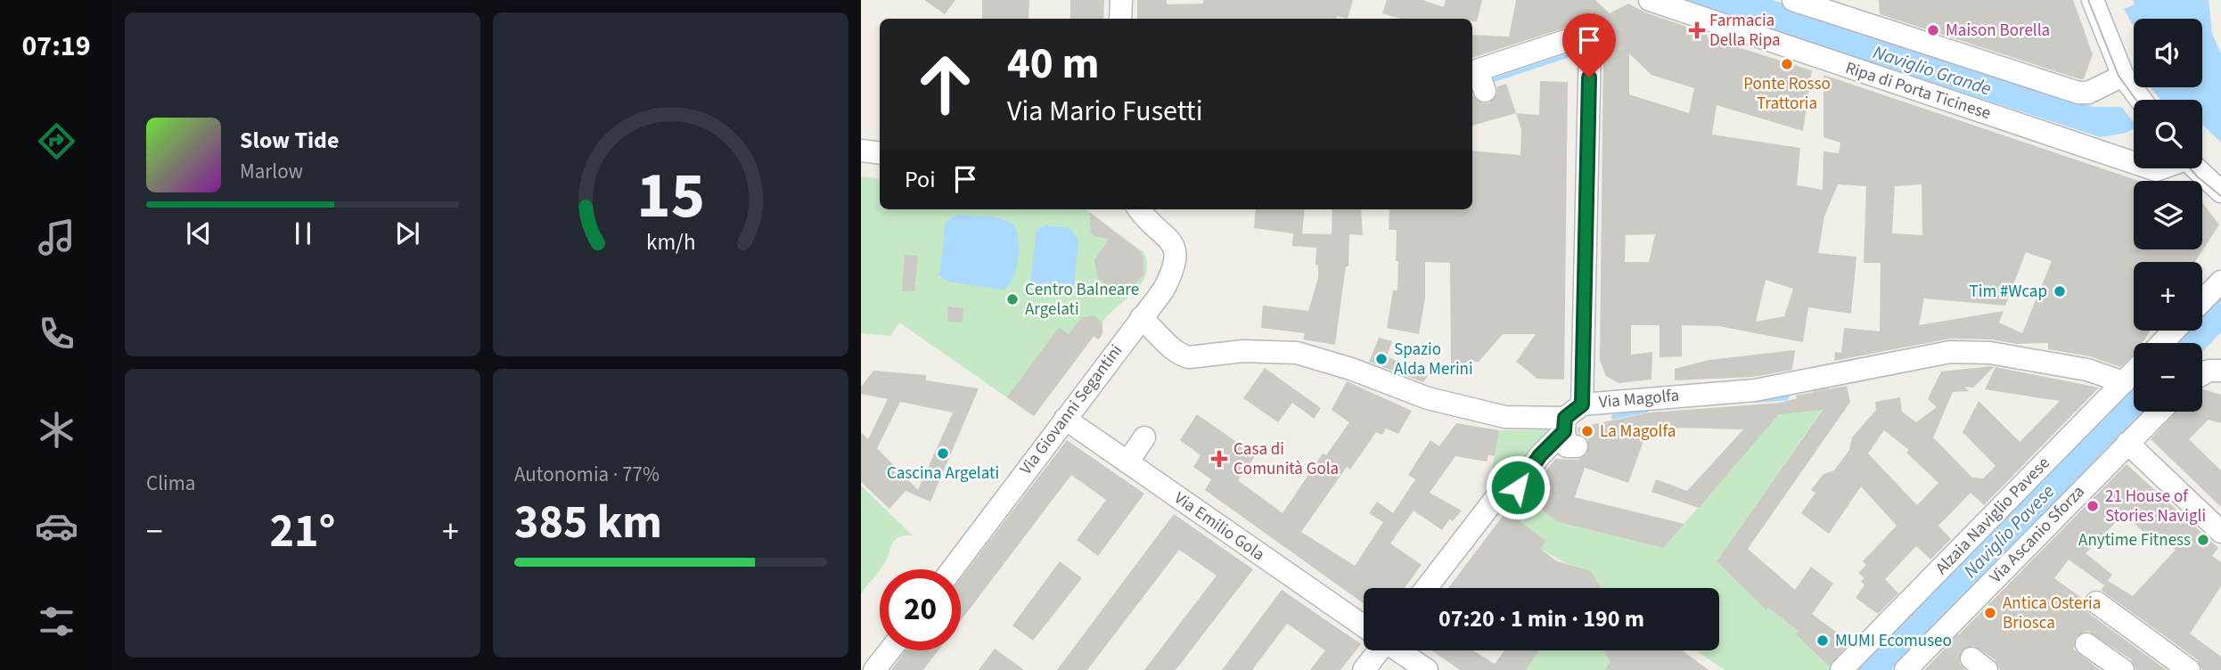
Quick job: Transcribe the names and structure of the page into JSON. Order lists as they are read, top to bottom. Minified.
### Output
{"streets":{"street":["Ripa di Porta Ticinese","Via Magolfa","Via Giovanni Segantini","Alzaia Naviglio Pavese","Via Emilio Gola","Via Ascanio Sforza"]},"crossings":[["Via Magolfa","Via Giovanni Segantini"],["Via Magolfa","Alzaia Naviglio Pavese"],["Via Giovanni Segantini","Via Emilio Gola"]],"water":["Naviglio Grande","Naviglio Pavese"],"places":{"health":["Farmacia Della Ripa","Casa di Comunità Gola"],"other":["Maison Borella","Ponte Rosso Trattoria","Tim #Wcap","Centro Balneare Argelati","Spazio Alda Merini","La Magolfa","Cascina Argelati","21 House of Stories Navigli","Anytime Fitness","Antica Osteria Briosca","MUMI Ecomuseo"]},"page":{"tabs":"07:19","map_buttons":["+","−"],"turn":["40 m","Via Mario Fusetti"],"song":["Slow Tide","Marlow"],"then":"Poi","tile":["Clima",["Autonomia · 77%","385 km"]],"heat":["−","21°","+"],"limit":"20","trip":"07:20 · 1 min · 190 m","gauge":["15","km/h"]}}
